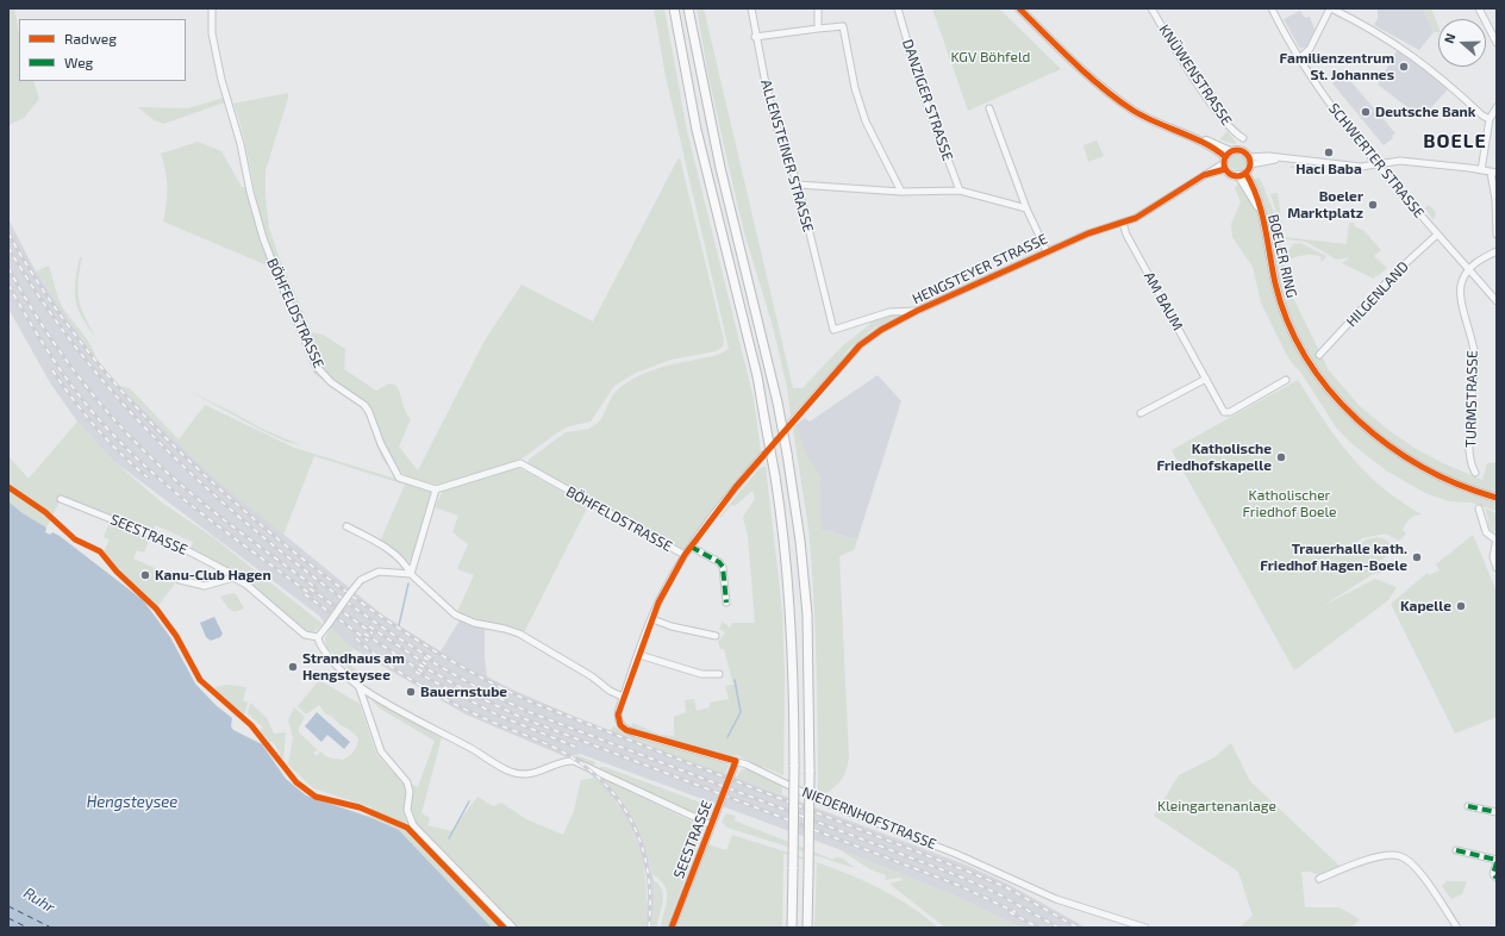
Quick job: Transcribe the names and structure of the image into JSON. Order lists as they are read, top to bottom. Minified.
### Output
{"streets":{"main road":["BOELER RING"],"street":["KNÜWENSTRASSE","DANZIGER STRASSE","ALLENSTEINER STRASSE","SCHWERTER STRASSE","HENGSTEYER STRASSE","HILGENLAND","AM BAUM","BÖHFELDSTRASSE","TURMSTRASSE","SEESTRASSE","NIEDERNHOFSTRASSE"]},"crossings":[["ALLENSTEINER STRASSE","HENGSTEYER STRASSE"],["SCHWERTER STRASSE","HILGENLAND"],["SCHWERTER STRASSE","TURMSTRASSE"],["HENGSTEYER STRASSE","AM BAUM"],["SEESTRASSE","NIEDERNHOFSTRASSE"]],"districts":["BOELE"],"water":["Hengsteysee","Ruhr"],"parks":["KGV Böhfeld","Katholischer Friedhof Boele","Kleingartenanlage"],"places":["Familienzentrum St. Johannes","Deutsche Bank","Haci Baba","Boeler Marktplatz","Katholische Friedhofskapelle","Trauerhalle kath. Friedhof Hagen-Boele","Kanu-Club Hagen","Kapelle","Strandhaus am Hengsteysee","Bauernstube"],"legend":["Radweg","Weg"],"north":"left"}
